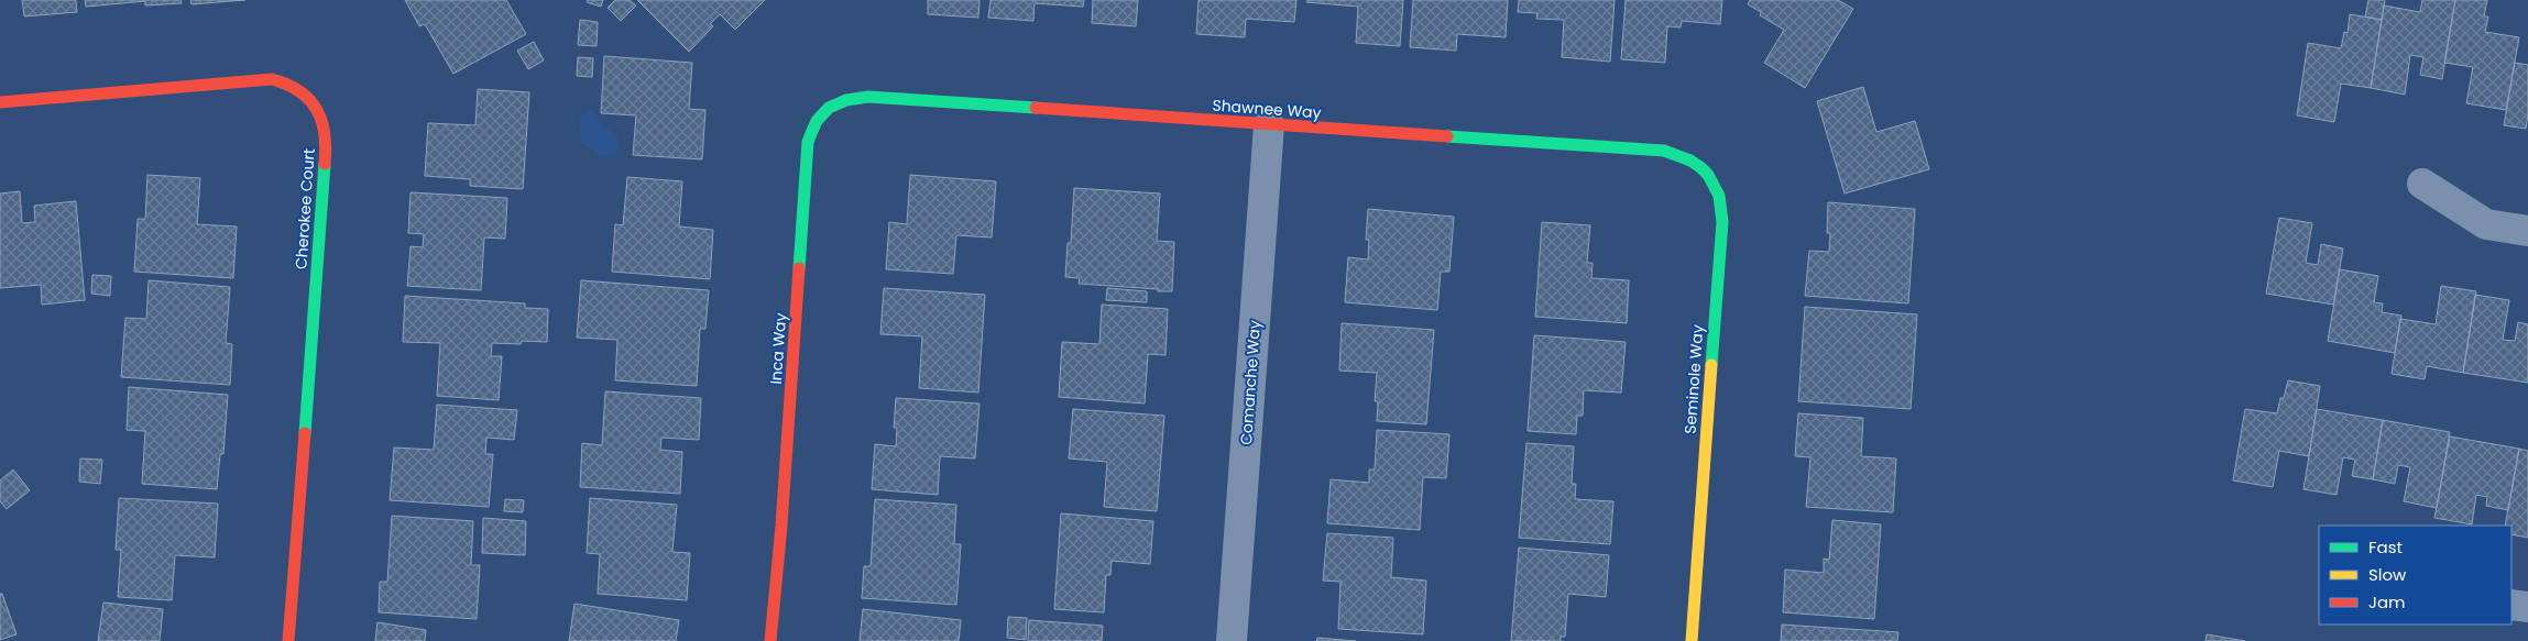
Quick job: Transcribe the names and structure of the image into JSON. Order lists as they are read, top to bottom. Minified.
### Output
{"streets":{"street":["Shawnee Way","Cherokee Court","Inca Way","Seminole Way","Comanche Way"]},"crossings":[["Shawnee Way","Inca Way"],["Shawnee Way","Seminole Way"],["Shawnee Way","Comanche Way"]],"legend":["Fast","Slow","Jam"]}
